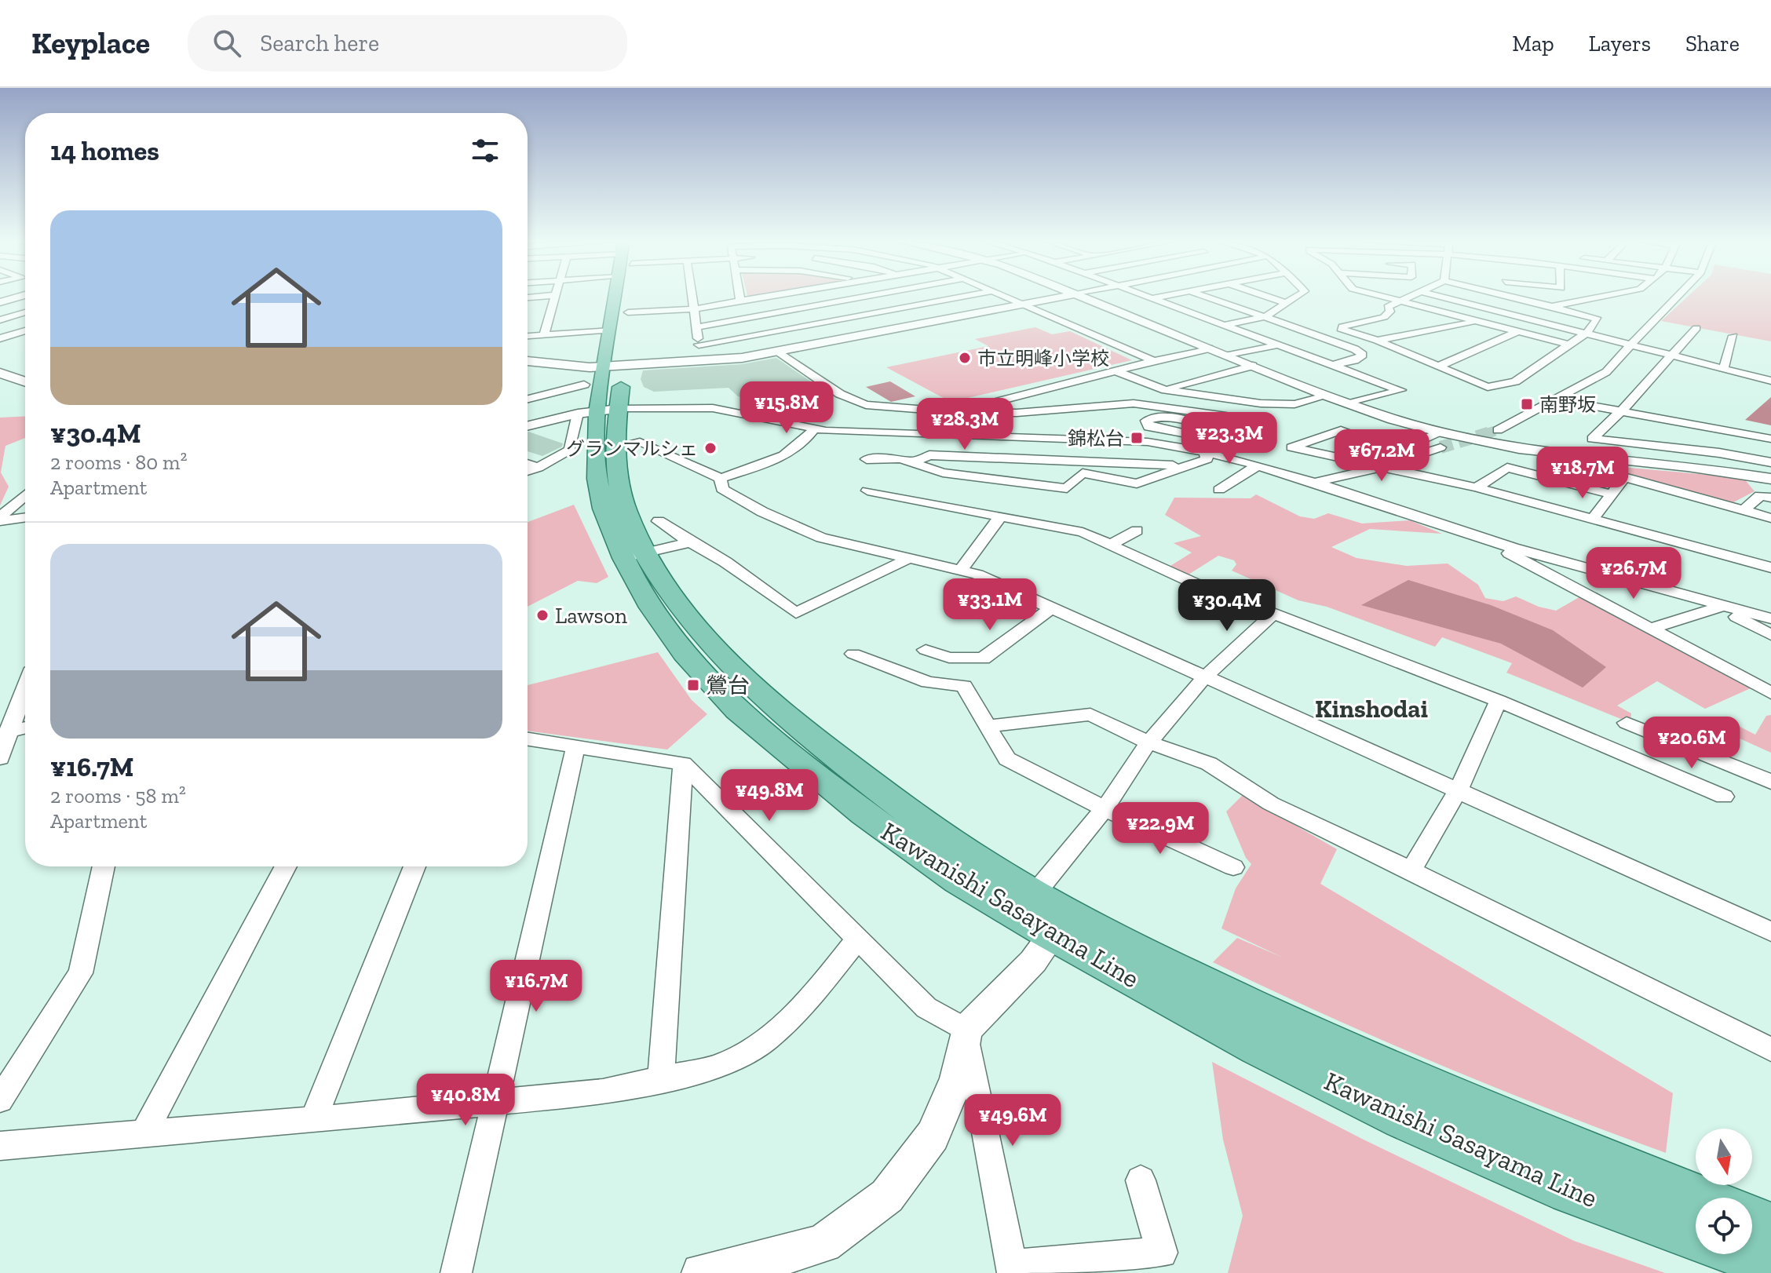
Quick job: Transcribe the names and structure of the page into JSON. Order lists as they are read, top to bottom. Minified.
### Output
{"streets":{"main road":["Kawanishi Sasayama Line"]},"districts":["Kinshodai"],"places":{"other":["市立明峰小学校","グランマルシェ","Lawson"],"transit":["南野坂","錦松台","鶯台"]},"north":"bottom","page":{"header":"Keyplace","search":"Search here","nav":["Map","Layers","Share"],"heading":"14 homes","list":[{"name":"¥30.4M","note":"2 rooms · 80 m² · Apartment"},{"name":"¥16.7M","note":"2 rooms · 58 m² · Apartment"}],"price":["¥15.8M","¥28.3M","¥23.3M","¥67.2M","¥18.7M","¥26.7M","¥33.1M","¥30.4M","¥20.6M","¥49.8M","¥22.9M","¥16.7M","¥40.8M","¥49.6M"]}}
